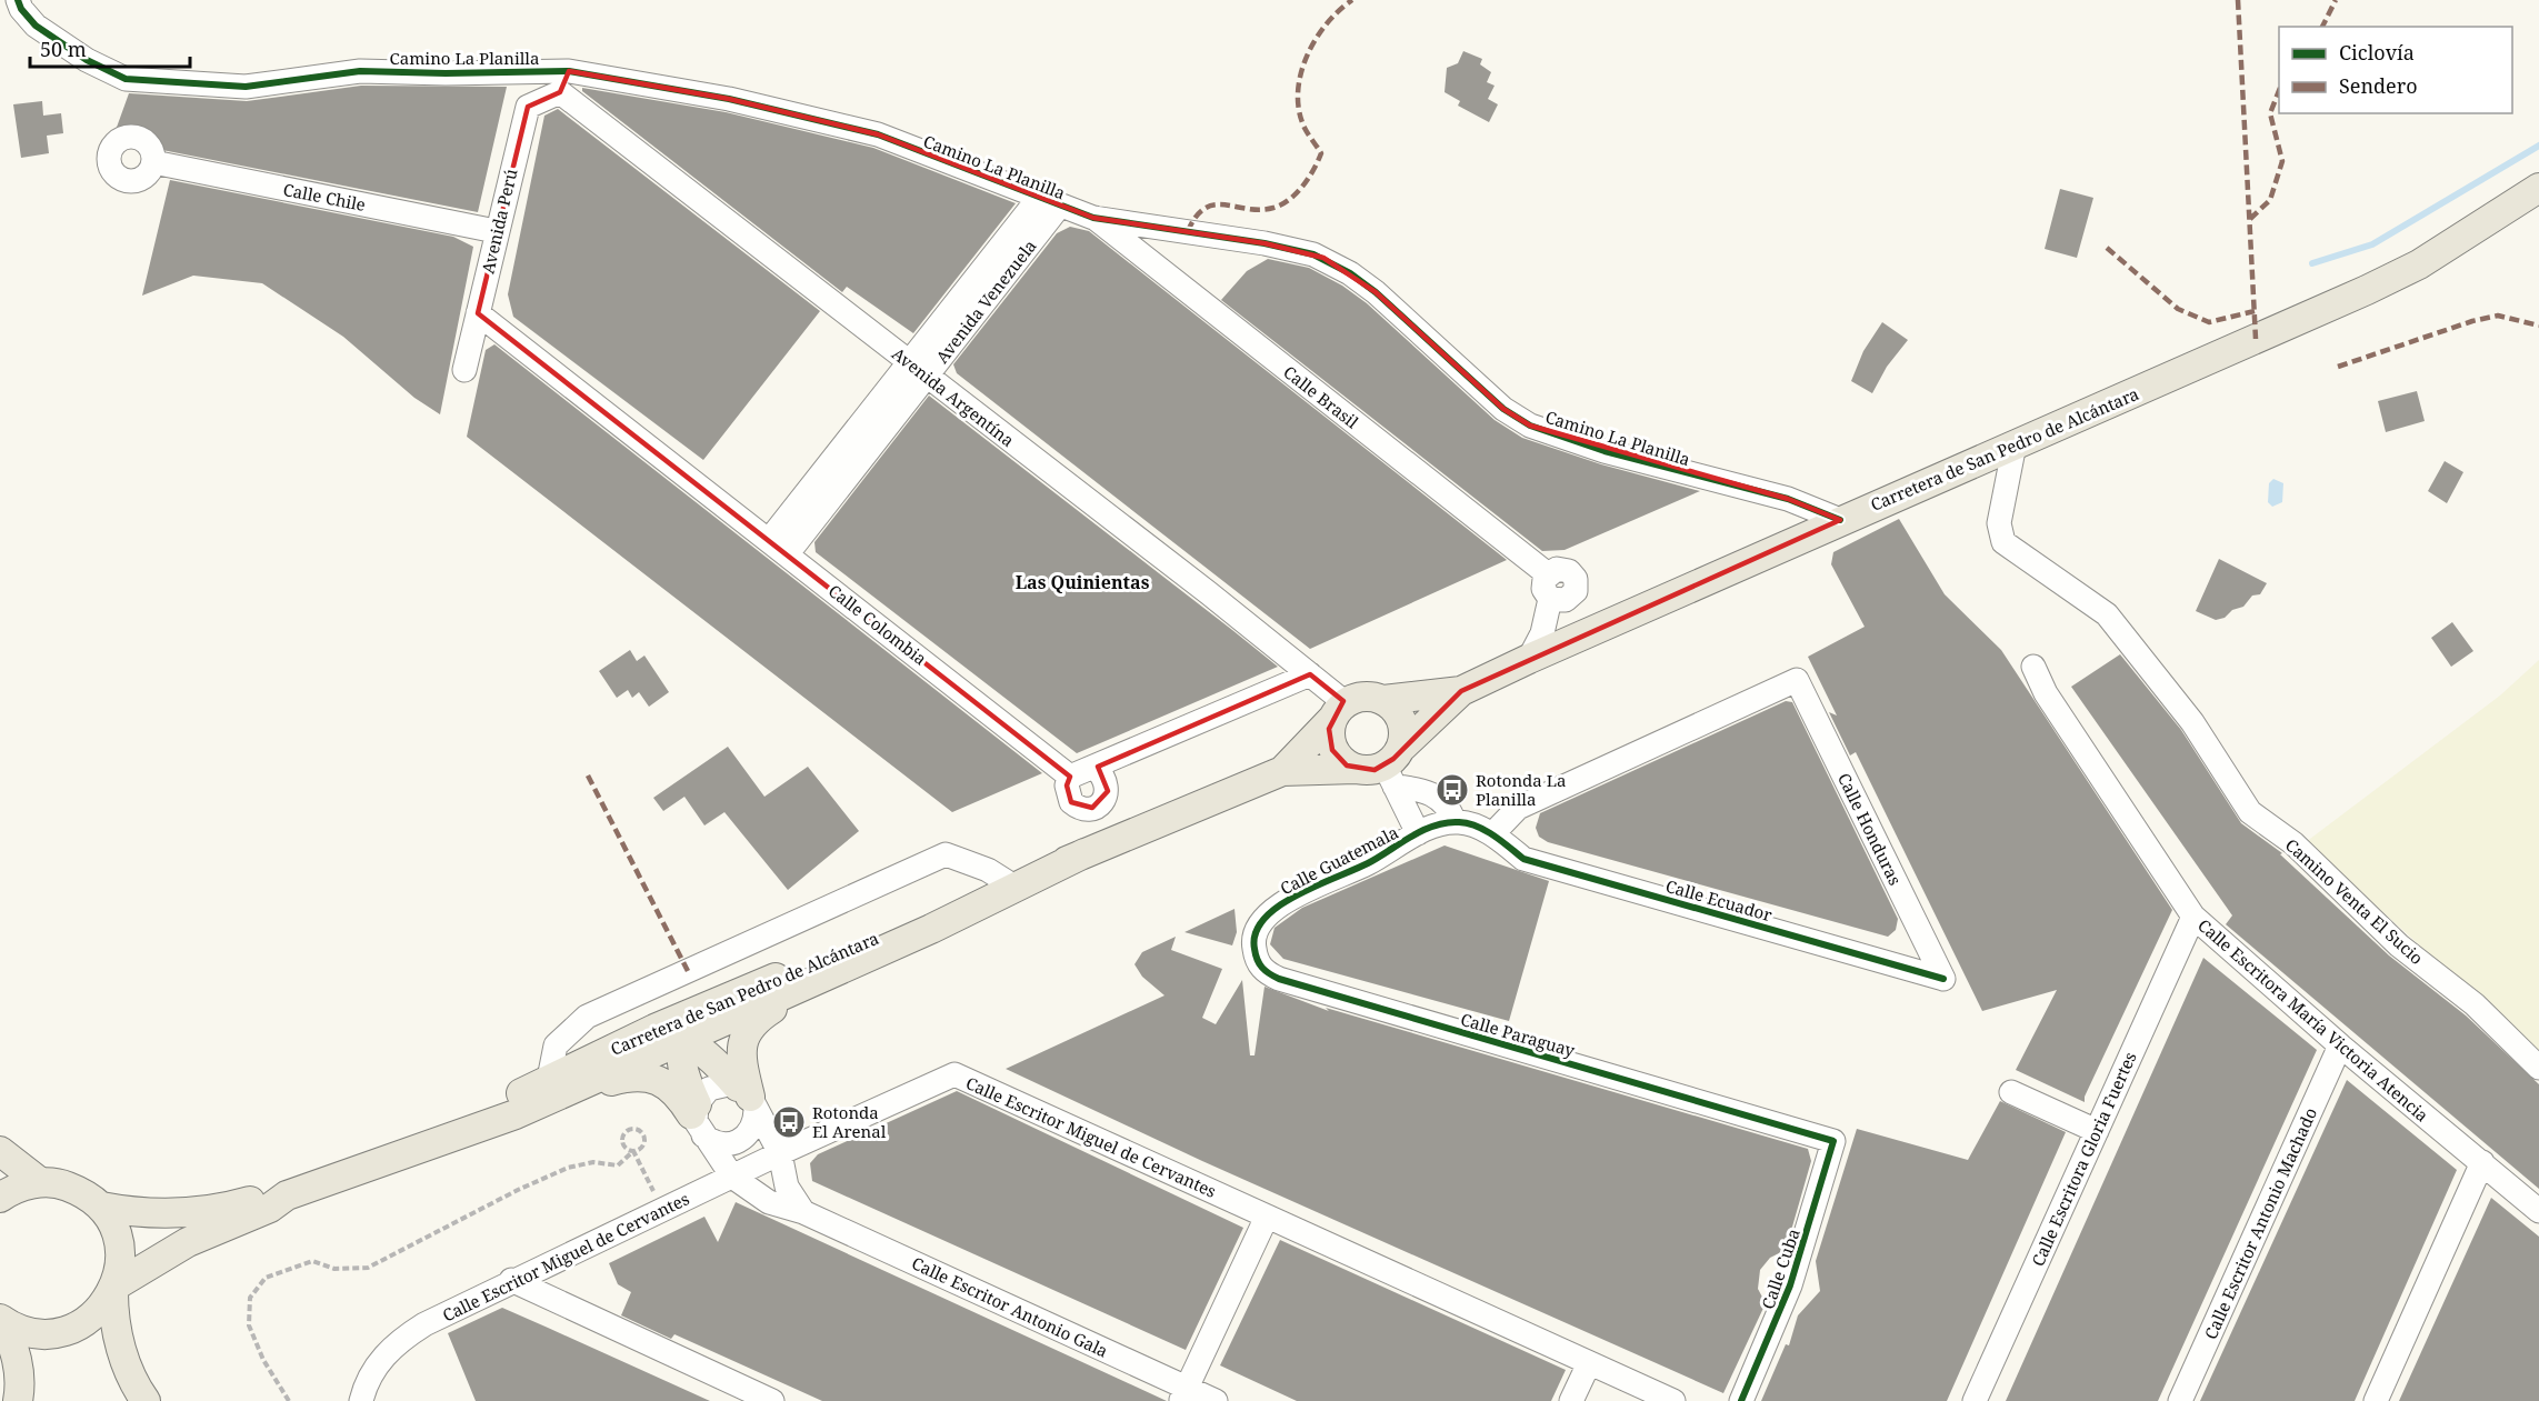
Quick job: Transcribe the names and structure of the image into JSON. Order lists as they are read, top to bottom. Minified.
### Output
{"streets":{"main road":["Carretera de San Pedro de Alcántara"],"street":["Camino La Planilla","Calle Chile","Avenida Perú","Avenida Venezuela","Avenida Argentína","Calle Brasil","Calle Colombia","Calle Honduras","Calle Guatemala","Calle Ecuador","Camino Venta El Sucio","Calle Escritora María Victoria Atencia","Calle Paraguay","Calle Escritor Miguel de Cervantes","Calle Escritora Gloria Fuertes","Calle Escritor Antonio Machado","Calle Cuba","Calle Escritor Antonio Gala"]},"crossings":[["Camino La Planilla","Avenida Perú"],["Camino La Planilla","Avenida Venezuela"],["Camino La Planilla","Avenida Argentína"],["Camino La Planilla","Calle Brasil"],["Camino La Planilla","Carretera de San Pedro de Alcántara"],["Calle Chile","Avenida Perú"],["Avenida Perú","Avenida Argentína"],["Avenida Perú","Calle Colombia"],["Avenida Venezuela","Avenida Argentína"],["Avenida Venezuela","Calle Colombia"],["Avenida Argentína","Carretera de San Pedro de Alcántara"],["Calle Brasil","Carretera de San Pedro de Alcántara"],["Carretera de San Pedro de Alcántara","Camino Venta El Sucio"],["Calle Honduras","Calle Ecuador"],["Calle Guatemala","Calle Paraguay"],["Calle Escritora María Victoria Atencia","Calle Escritora Gloria Fuertes"],["Calle Escritora María Victoria Atencia","Calle Escritor Antonio Machado"],["Calle Paraguay","Calle Cuba"],["Calle Escritor Miguel de Cervantes","Calle Escritor Antonio Gala"]],"districts":["Las Quinientas"],"places":{"bus stop":["Rotonda La Planilla","Rotonda El Arenal"]},"legend":["Ciclovía","Sendero"],"scale_bar":"50 m"}
